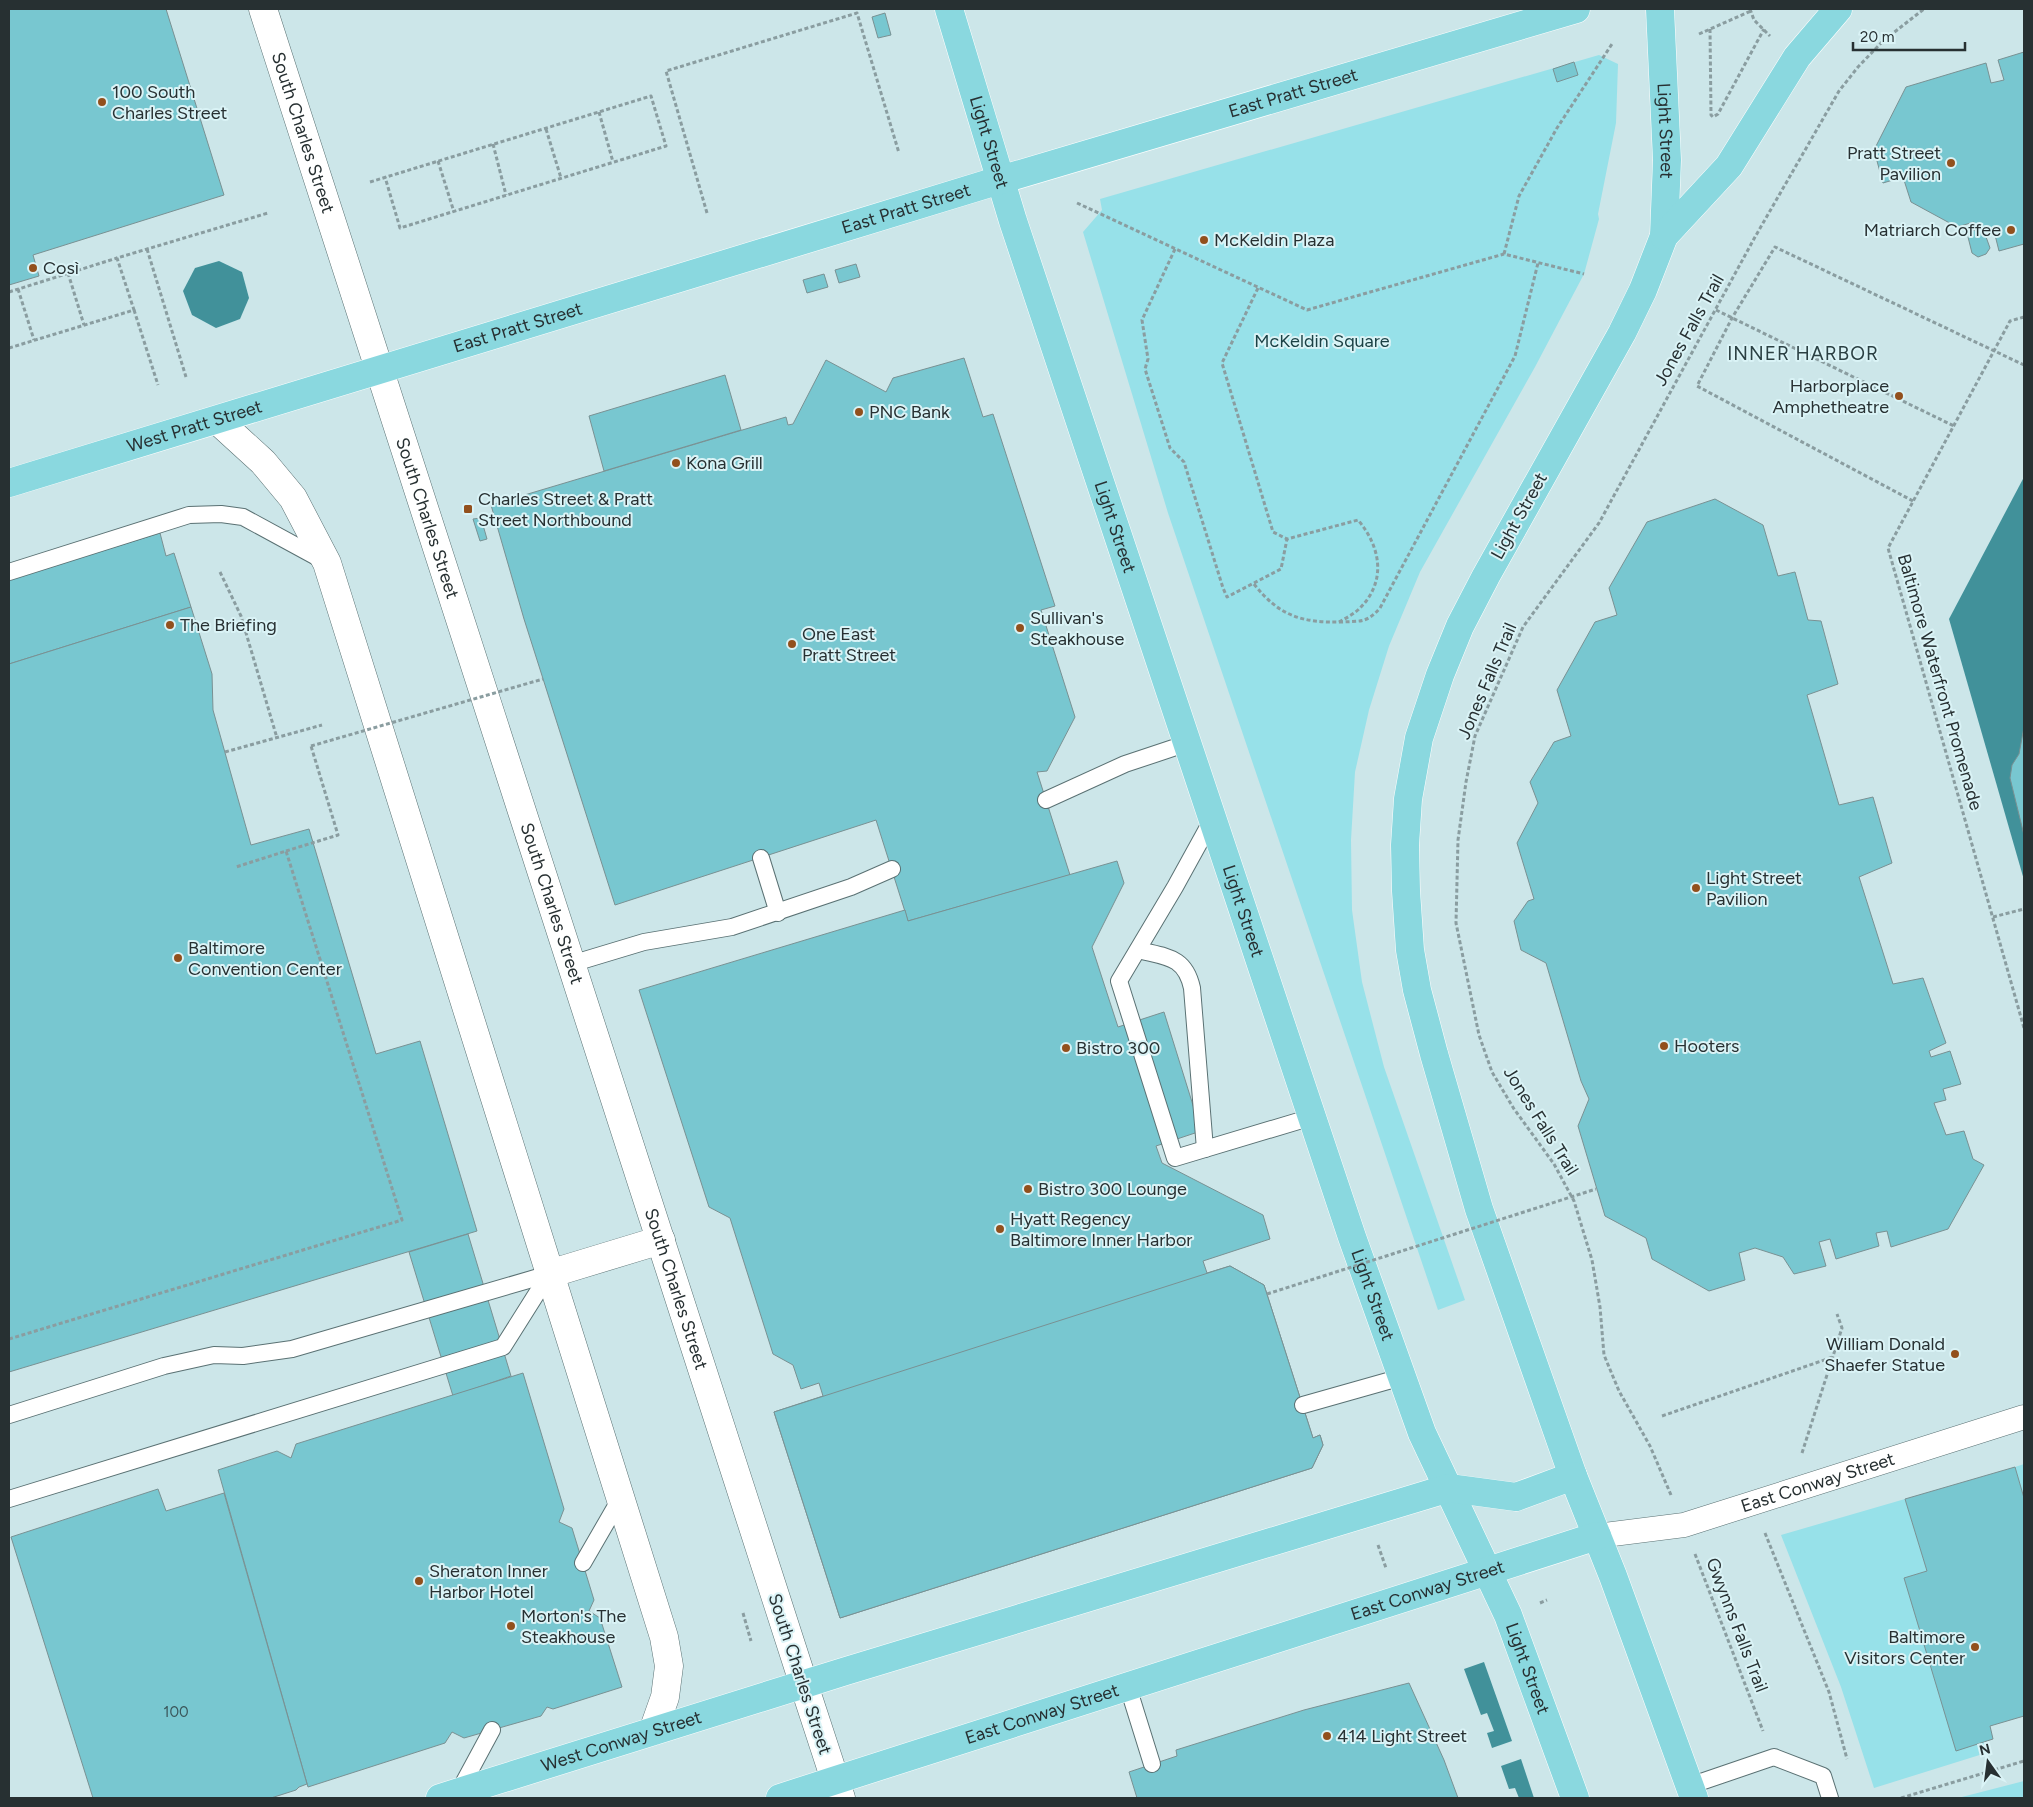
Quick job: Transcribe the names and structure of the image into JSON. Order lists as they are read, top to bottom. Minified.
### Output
{"streets":{"main road":["East Pratt Street","Light Street","South Charles Street","West Pratt Street","East Conway Street","West Conway Street"],"path":["Jones Falls Trail","Baltimore Waterfront Promenade","Gwynns Falls Trail"]},"crossings":[["East Pratt Street","Light Street"],["East Pratt Street","South Charles Street"],["East Pratt Street","West Pratt Street"],["Light Street","East Conway Street"],["South Charles Street","West Pratt Street"],["South Charles Street","East Conway Street"],["South Charles Street","West Conway Street"],["Jones Falls Trail","East Conway Street"]],"districts":["INNER HARBOR"],"parks":["McKeldin Square"],"places":{"other":["100 South Charles Street","Pratt Street Pavilion","Matriarch Coffee","McKeldin Plaza","Così","Harborplace Amphetheatre","PNC Bank","Kona Grill","The Briefing","Sullivan's Steakhouse","One East Pratt Street","Light Street Pavilion","Baltimore Convention Center","Hooters","Bistro 300","Bistro 300 Lounge","Hyatt Regency Baltimore Inner Harbor","William Donald Shaefer Statue","Sheraton Inner Harbor Hotel","Morton's The Steakhouse","Baltimore Visitors Center","414 Light Street"],"transit":["Charles Street & Pratt Street Northbound"]},"house_numbers":["100"],"scale_bar":"20 m","north":"top"}
